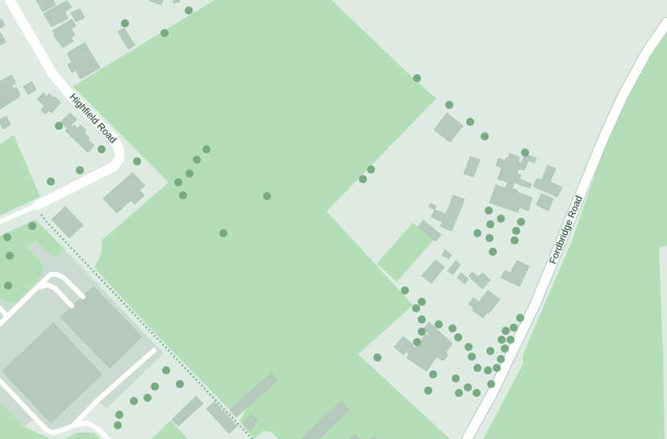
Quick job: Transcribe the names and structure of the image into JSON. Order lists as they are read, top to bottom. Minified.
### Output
{"streets":{"street":["Highfield Road","Fordbridge Road"]}}
